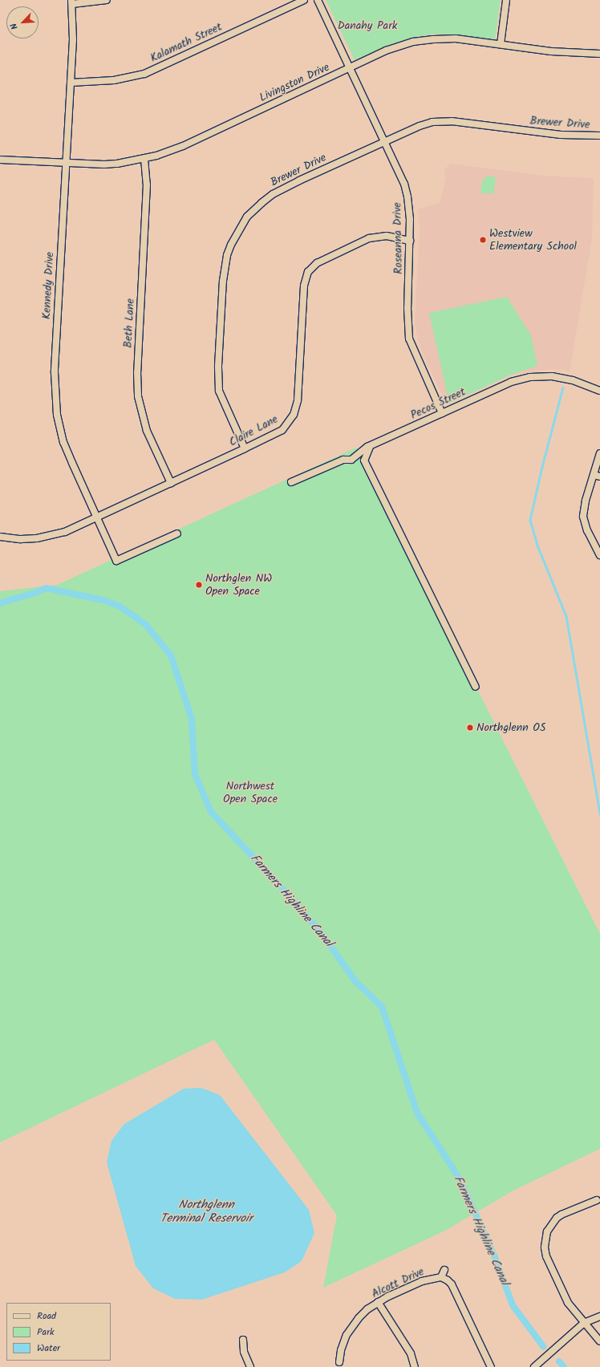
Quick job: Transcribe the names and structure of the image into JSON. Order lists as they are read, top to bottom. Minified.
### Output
{"streets":{"street":["Kalamath Street","Livingston Drive","Brewer Drive","Roseanna Drive","Kennedy Drive","Beth Lane","Pecos Street","Claire Lane","Alcott Drive"]},"crossings":[["Kalamath Street","Kennedy Drive"],["Livingston Drive","Roseanna Drive"],["Livingston Drive","Kennedy Drive"],["Livingston Drive","Beth Lane"],["Brewer Drive","Roseanna Drive"],["Brewer Drive","Claire Lane"],["Roseanna Drive","Pecos Street"],["Roseanna Drive","Claire Lane"],["Kennedy Drive","Claire Lane"],["Beth Lane","Claire Lane"]],"water":["Farmers Highline Canal","Northglenn Terminal Reservoir"],"parks":["Danahy Park","Northwest Open Space"],"places":["Westview Elementary School","Northglen NW Open Space","Northglenn OS"],"legend":["Road","Park","Water"],"north":"bottom left"}
